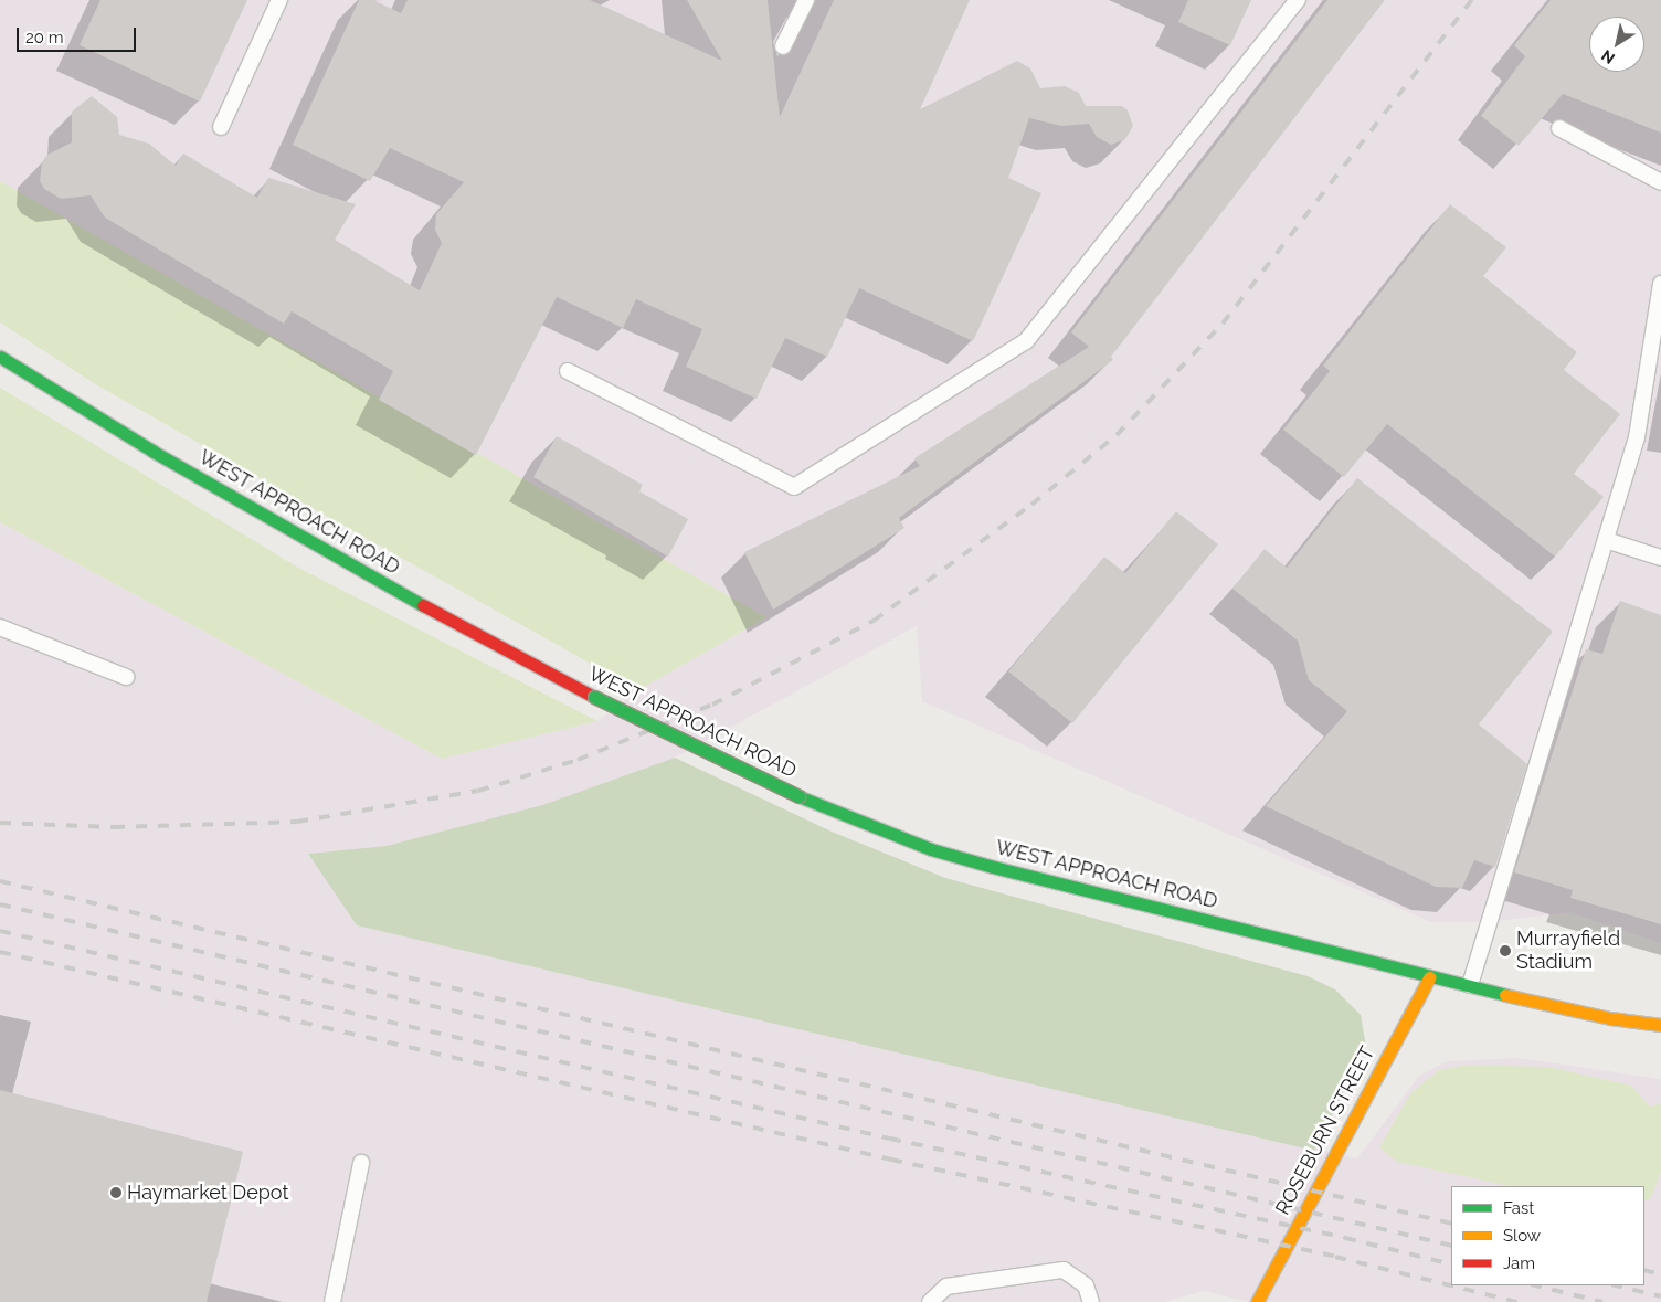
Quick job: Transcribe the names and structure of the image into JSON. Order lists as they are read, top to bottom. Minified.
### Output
{"streets":{"street":["WEST APPROACH ROAD","ROSEBURN STREET"]},"crossings":[["WEST APPROACH ROAD","ROSEBURN STREET"]],"places":["Murrayfield Stadium","Haymarket Depot"],"legend":["Fast","Slow","Jam"],"scale_bar":"20 m","north":"bottom left"}
